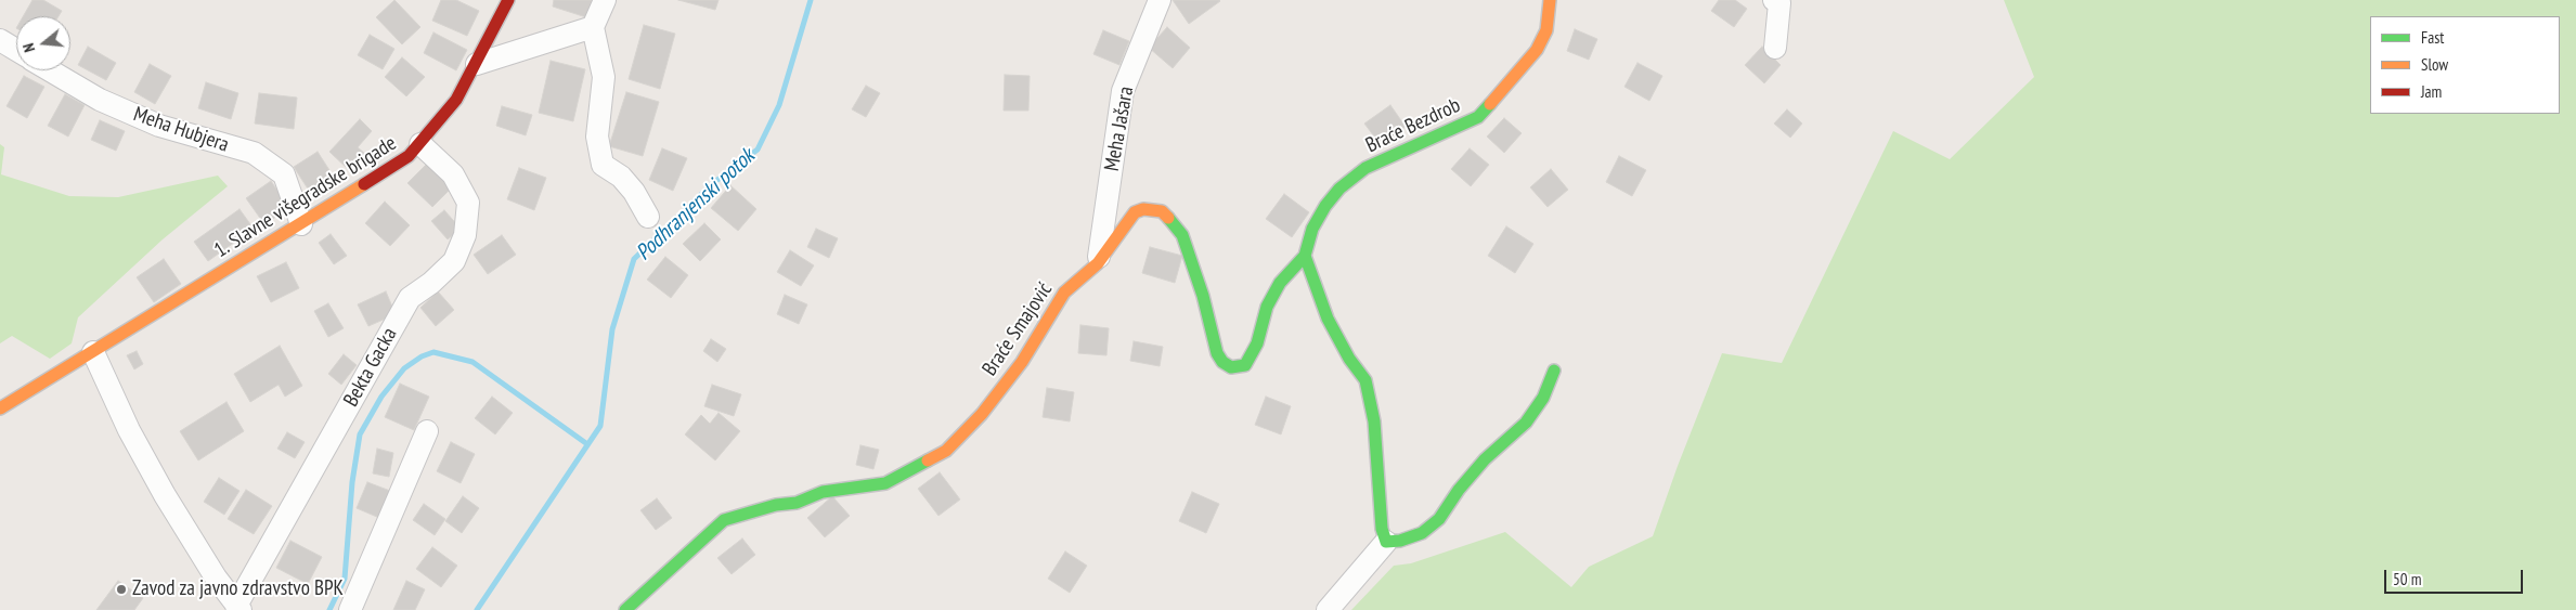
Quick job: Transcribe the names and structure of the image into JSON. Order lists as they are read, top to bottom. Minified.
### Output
{"streets":{"street":["Braće Bezdrob","Meha Jašara","Meha Hubjera","1. Slavne višegradske brigade","Braće Smajović","Bekta Gacka"]},"crossings":[["Braće Bezdrob","Braće Smajović"],["Meha Jašara","Braće Smajović"],["Meha Hubjera","1. Slavne višegradske brigade"],["1. Slavne višegradske brigade","Bekta Gacka"]],"water":["Podhranjenski potok"],"places":["Zavod za javno zdravstvo BPK"],"legend":["Fast","Slow","Jam"],"scale_bar":"50 m","north":"left"}
